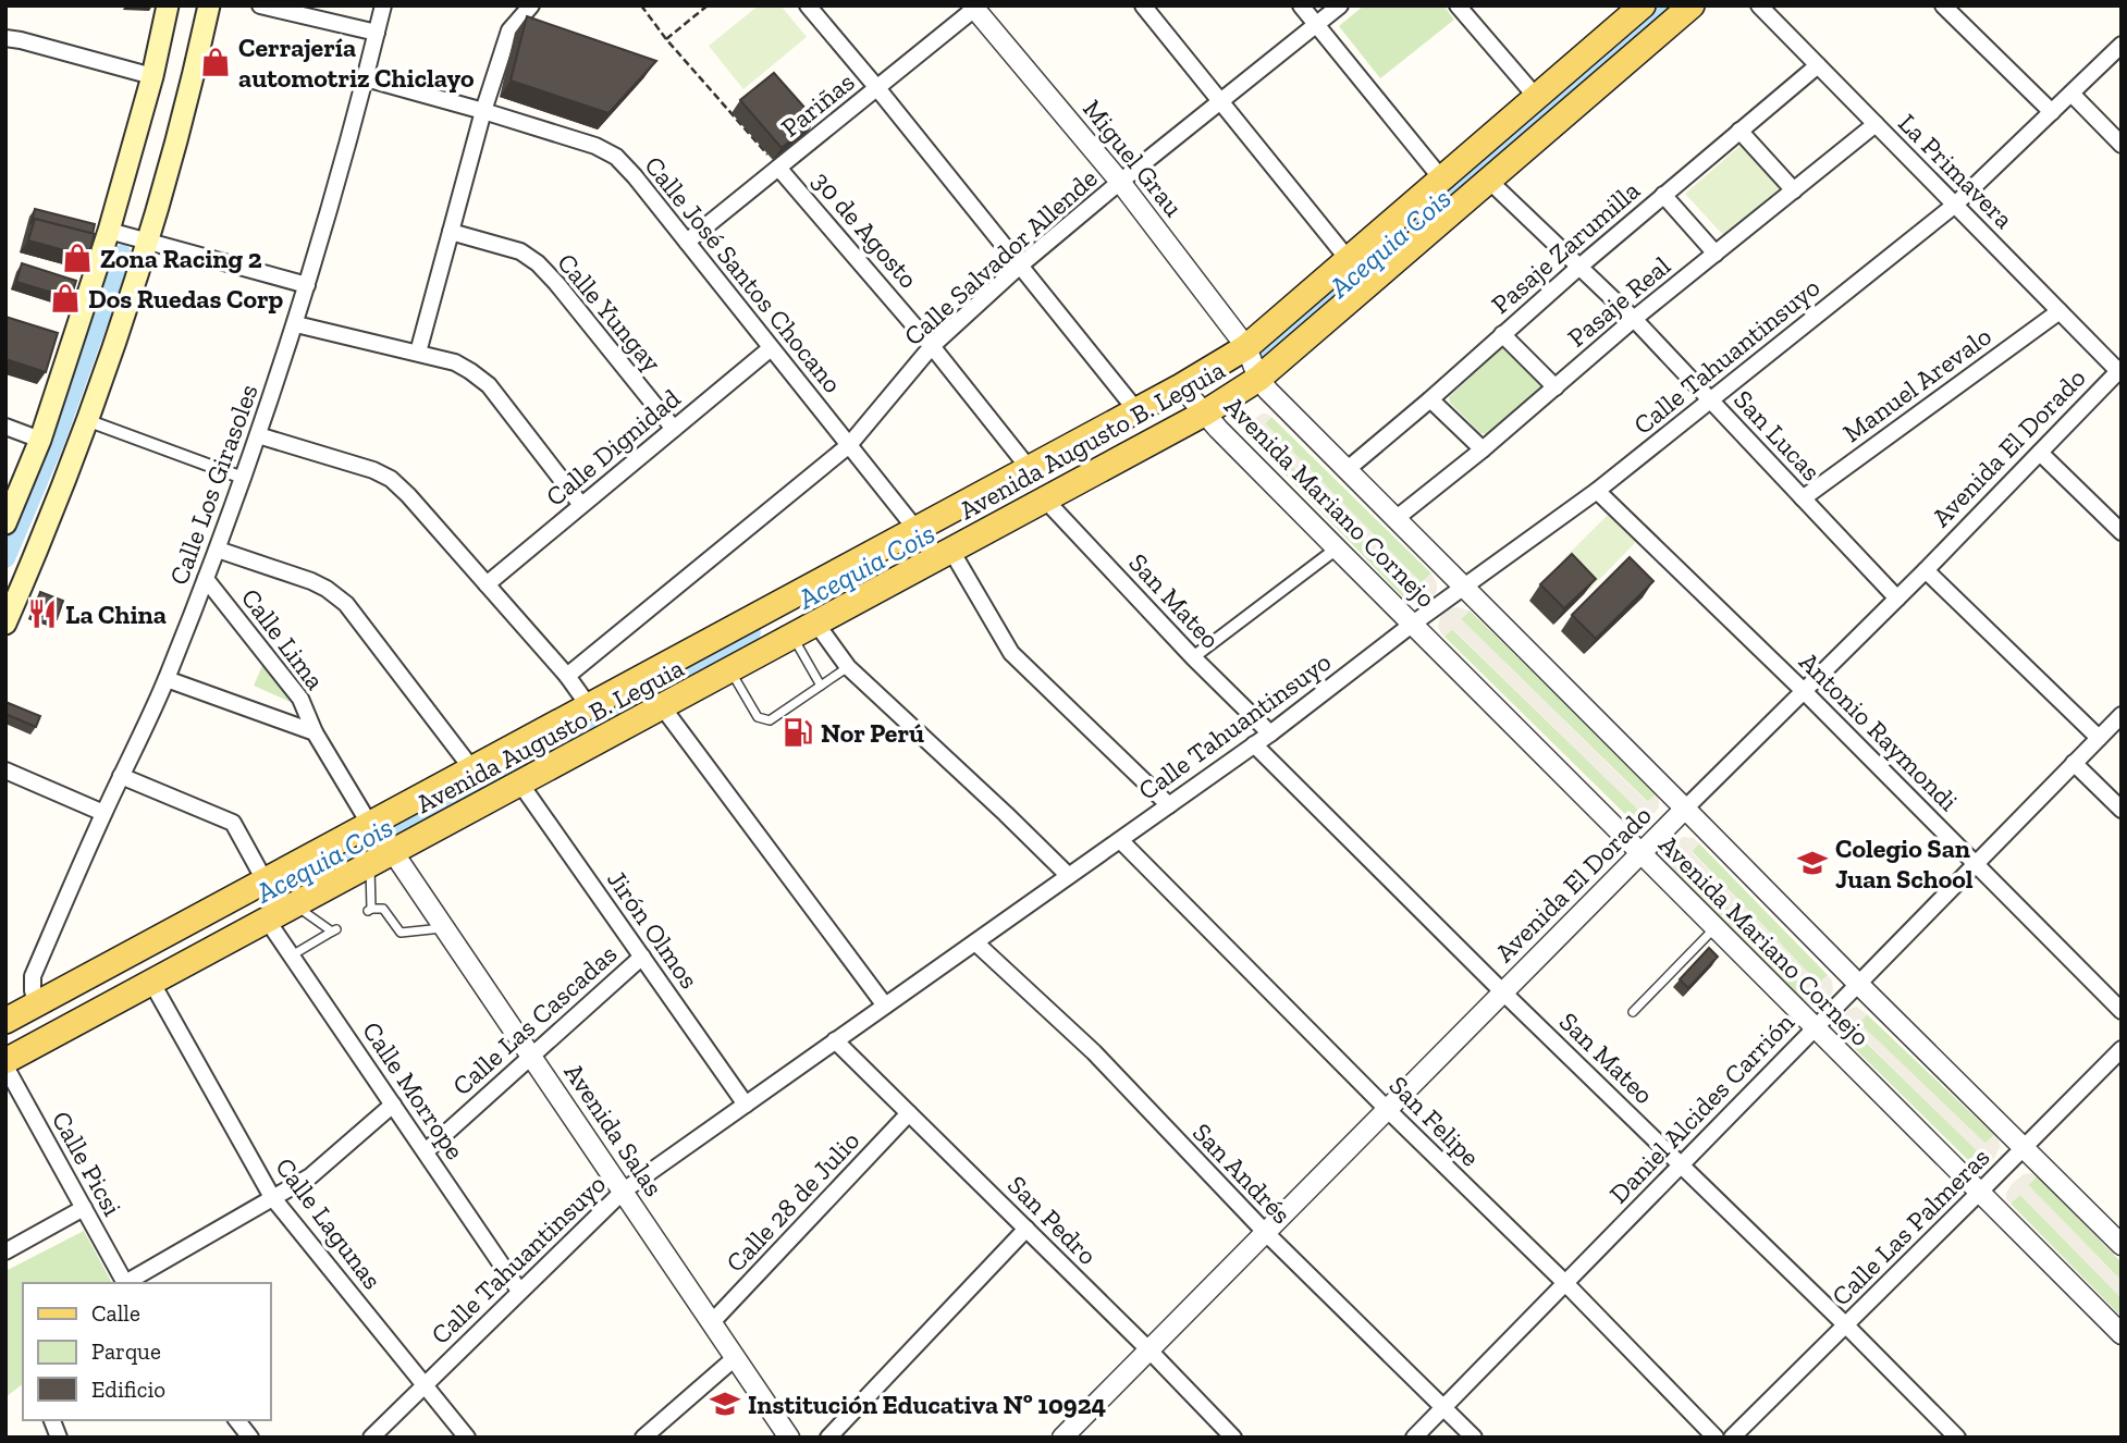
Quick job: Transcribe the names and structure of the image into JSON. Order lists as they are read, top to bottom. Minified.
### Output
{"streets":{"main road":["Avenida Augusto B. Leguia"],"street":["Pariñas","Miguel Grau","La Primavera","30 de Agosto","Pasaje Zarumilla","Calle Salvador Allende","Calle José Santos Chocano","Pasaje Real","Calle Yungay","Calle Tahuantinsuyo","Manuel Arevalo","San Lucas","Calle Dignidad","Avenida El Dorado","Calle Los Girasoles","Avenida Mariano Cornejo","San Mateo","Calle Lima","Antonio Raymondi","Jirón Olmos","Calle Las Cascadas","Calle Morrope","Daniel Alcides Carrión","San Felipe","Avenida Salas","Calle Picsi","San Andrés","Calle 28 de Julio","San Pedro","Calle Lagunas","Calle Las Palmeras"]},"crossings":[["Pariñas","Miguel Grau"],["Pariñas","30 de Agosto"],["Pariñas","Calle José Santos Chocano"],["Miguel Grau","Calle Salvador Allende"],["Miguel Grau","Avenida Augusto B. Leguia"],["Miguel Grau","Avenida Mariano Cornejo"],["La Primavera","Pasaje Zarumilla"],["La Primavera","Pasaje Real"],["La Primavera","Calle Tahuantinsuyo"],["La Primavera","Manuel Arevalo"],["La Primavera","Avenida El Dorado"],["30 de Agosto","Calle Salvador Allende"],["30 de Agosto","Avenida Augusto B. Leguia"],["Pasaje Zarumilla","San Lucas"],["Pasaje Zarumilla","Avenida Mariano Cornejo"],["Calle Salvador Allende","Calle José Santos Chocano"],["Calle José Santos Chocano","Avenida Augusto B. Leguia"],["Calle José Santos Chocano","Calle Dignidad"],["Calle José Santos Chocano","Calle Los Girasoles"],["Pasaje Real","San Lucas"],["Pasaje Real","Avenida Mariano Cornejo"],["Calle Yungay","Calle Dignidad"],["Calle Tahuantinsuyo","San Lucas"],["Calle Tahuantinsuyo","Avenida Mariano Cornejo"],["Calle Tahuantinsuyo","San Mateo"],["Calle Tahuantinsuyo","Antonio Raymondi"],["Calle Tahuantinsuyo","Jirón Olmos"],["Calle Tahuantinsuyo","Calle Morrope"],["Calle Tahuantinsuyo","San Felipe"],["Calle Tahuantinsuyo","Avenida Salas"],["Calle Tahuantinsuyo","San Andrés"],["Calle Tahuantinsuyo","San Pedro"],["Calle Tahuantinsuyo","Calle Lagunas"],["Manuel Arevalo","San Lucas"],["San Lucas","Avenida Augusto B. Leguia"],["San Lucas","Avenida El Dorado"],["Avenida Augusto B. Leguia","Calle Los Girasoles"],["Avenida Augusto B. Leguia","Avenida Mariano Cornejo"],["Avenida Augusto B. Leguia","San Mateo"],["Avenida Augusto B. Leguia","Calle Lima"],["Avenida Augusto B. Leguia","Jirón Olmos"],["Avenida Augusto B. Leguia","Calle Morrope"],["Avenida Augusto B. Leguia","Avenida Salas"],["Avenida Augusto B. Leguia","Calle Picsi"],["Avenida Augusto B. Leguia","Calle Lagunas"],["Avenida El Dorado","Avenida Mariano Cornejo"],["Avenida El Dorado","San Mateo"],["Avenida El Dorado","Antonio Raymondi"],["Avenida El Dorado","San Felipe"],["Avenida El Dorado","San Andrés"],["Avenida El Dorado","San Pedro"],["Calle Los Girasoles","Calle Lima"],["Calle Los Girasoles","Calle Morrope"],["Avenida Mariano Cornejo","Daniel Alcides Carrión"],["Avenida Mariano Cornejo","Calle Las Palmeras"],["San Mateo","Daniel Alcides Carrión"],["San Mateo","Calle Las Palmeras"],["Antonio Raymondi","Daniel Alcides Carrión"],["Jirón Olmos","Calle Las Cascadas"],["Calle Las Cascadas","Calle Morrope"],["Calle Las Cascadas","Avenida Salas"],["Daniel Alcides Carrión","San Felipe"],["Daniel Alcides Carrión","San Andrés"],["Avenida Salas","Calle 28 de Julio"],["Calle 28 de Julio","San Pedro"]],"water":["Acequia Cois"],"places":{"shop":["Cerrajería automotriz Chiclayo","Zona Racing 2","Dos Ruedas Corp"],"restaurant":["La China"],"fuel station":["Nor Perú"],"school or university":["Colegio San Juan School","Institución Educativa Nº 10924"]},"legend":["Calle","Parque","Edificio"]}
